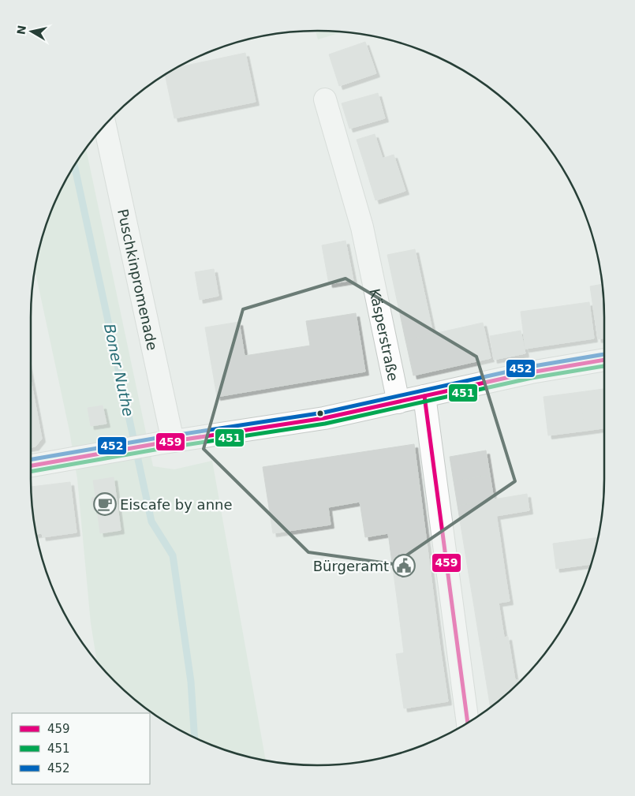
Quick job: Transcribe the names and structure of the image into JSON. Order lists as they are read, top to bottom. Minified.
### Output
{"streets":{"street":["Puschkinpromenade","Käsperstraße"]},"water":["Boner Nuthe"],"places":{"cafe":["Eiscafe by anne"],"public building":["Bürgeramt"]},"lines":["transit line 452","transit line 459","transit line 451"],"legend":["459","451","452"],"north":"left"}
